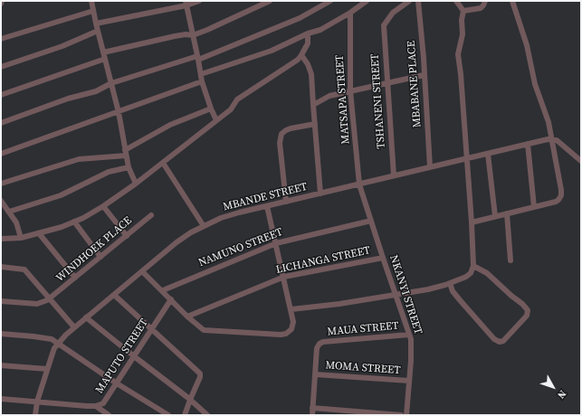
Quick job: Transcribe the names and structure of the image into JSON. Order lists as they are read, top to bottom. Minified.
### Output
{"streets":{"street":["MBABANE PLACE","MATSAPA STREET","TSHANENI STREET","MBANDE STREET","NAMUNO STREET","WINDHOEK PLACE","LICHANGA STREET","NKANYI STREET","MAUA STREET","MAPUTO STREET","MOMA STREET"]},"crossings":[["MBABANE PLACE","MBANDE STREET"],["MATSAPA STREET","MBANDE STREET"],["MATSAPA STREET","NKANYI STREET"],["TSHANENI STREET","MBANDE STREET"],["MBANDE STREET","NKANYI STREET"],["MBANDE STREET","MAPUTO STREET"],["NAMUNO STREET","NKANYI STREET"],["LICHANGA STREET","NKANYI STREET"],["NKANYI STREET","MAUA STREET"],["NKANYI STREET","MOMA STREET"],["MAUA STREET","MOMA STREET"]],"north":"bottom right"}
